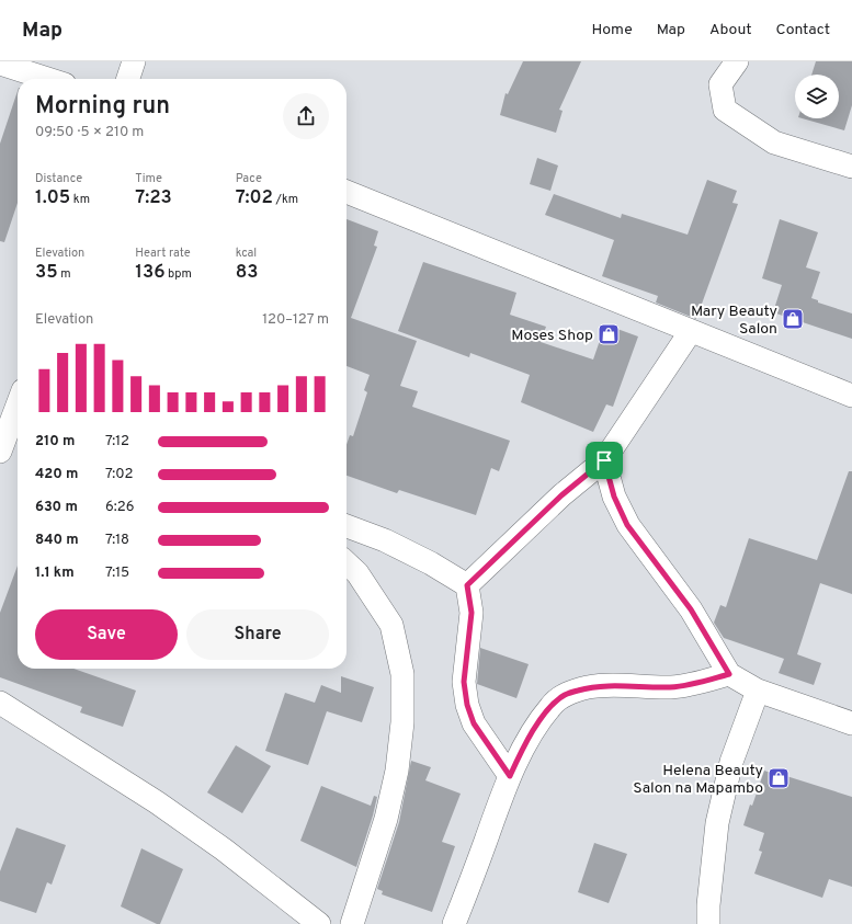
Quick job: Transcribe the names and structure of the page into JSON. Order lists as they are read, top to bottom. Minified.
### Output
{"places":{"shop":["Mary Beauty Salon","Moses Shop","Helena Beauty Salon na Mapambo"]},"page":{"header":"Map","nav":["Home","Map","About","Contact"],"heading":["Morning run","09:50 · 5 × 210 m"],"stats":[["Distance","1.05 km"],["Time","7:23"],["Pace","7:02 /km"],["Elevation","35 m"],["Heart rate","136 bpm"],["kcal","83"]],"chart":["Elevation","120–127 m"],"list":[{"name":"210 m","note":"7:12"},{"name":"420 m","note":"7:02"},{"name":"630 m","note":"6:26"},{"name":"840 m","note":"7:18"},{"name":"1.1 km","note":"7:15"}],"buttons":["Save","Share"]}}
